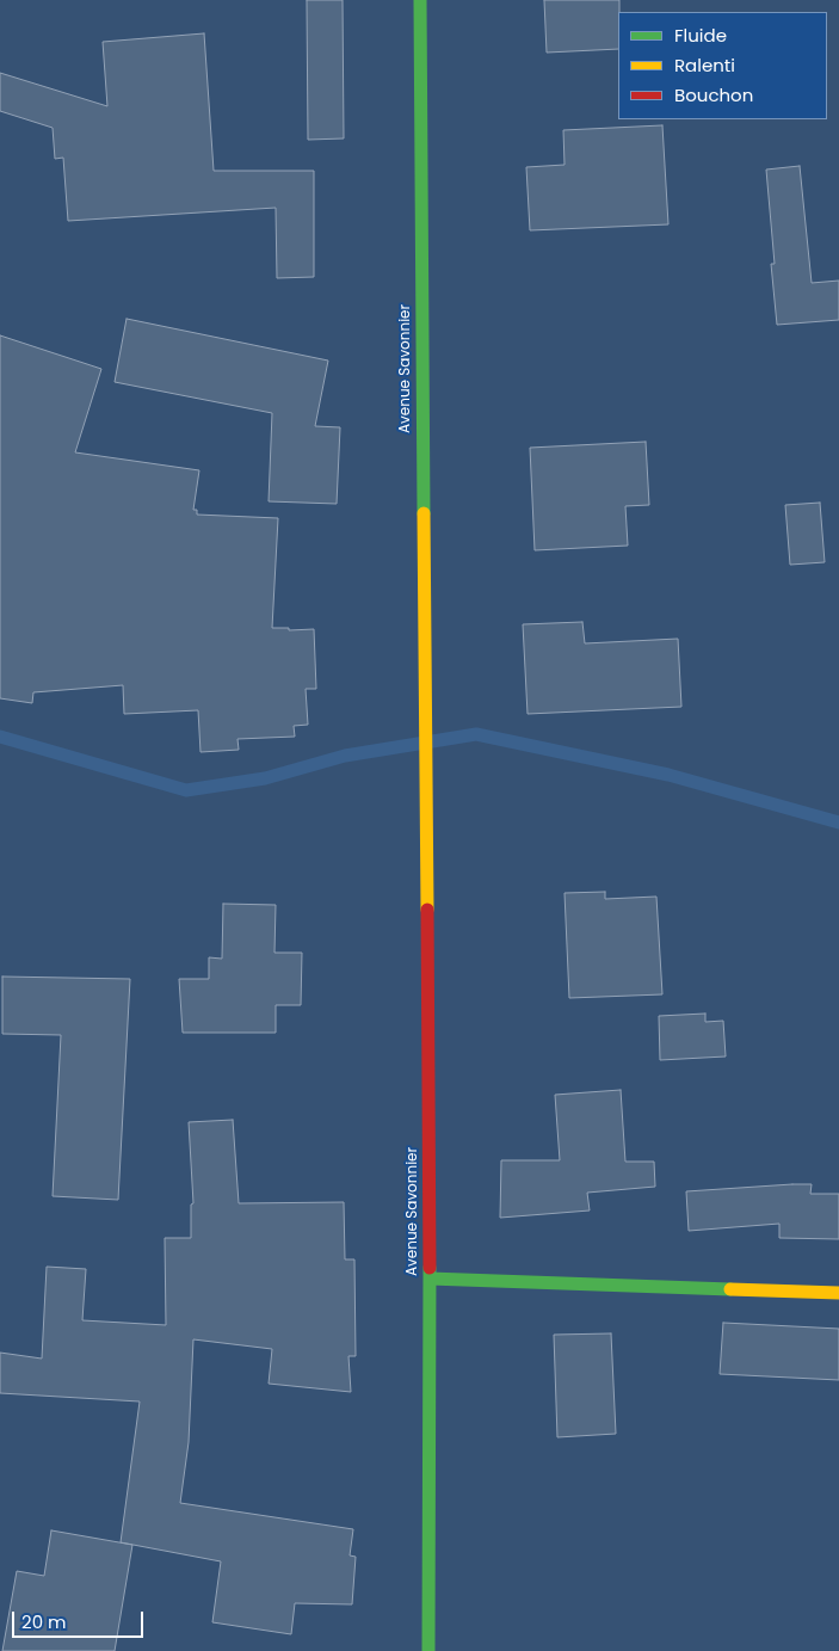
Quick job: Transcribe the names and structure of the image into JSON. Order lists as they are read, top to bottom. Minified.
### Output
{"streets":{"street":["Avenue Savonnier"]},"legend":["Fluide","Ralenti","Bouchon"],"scale_bar":"20 m"}
